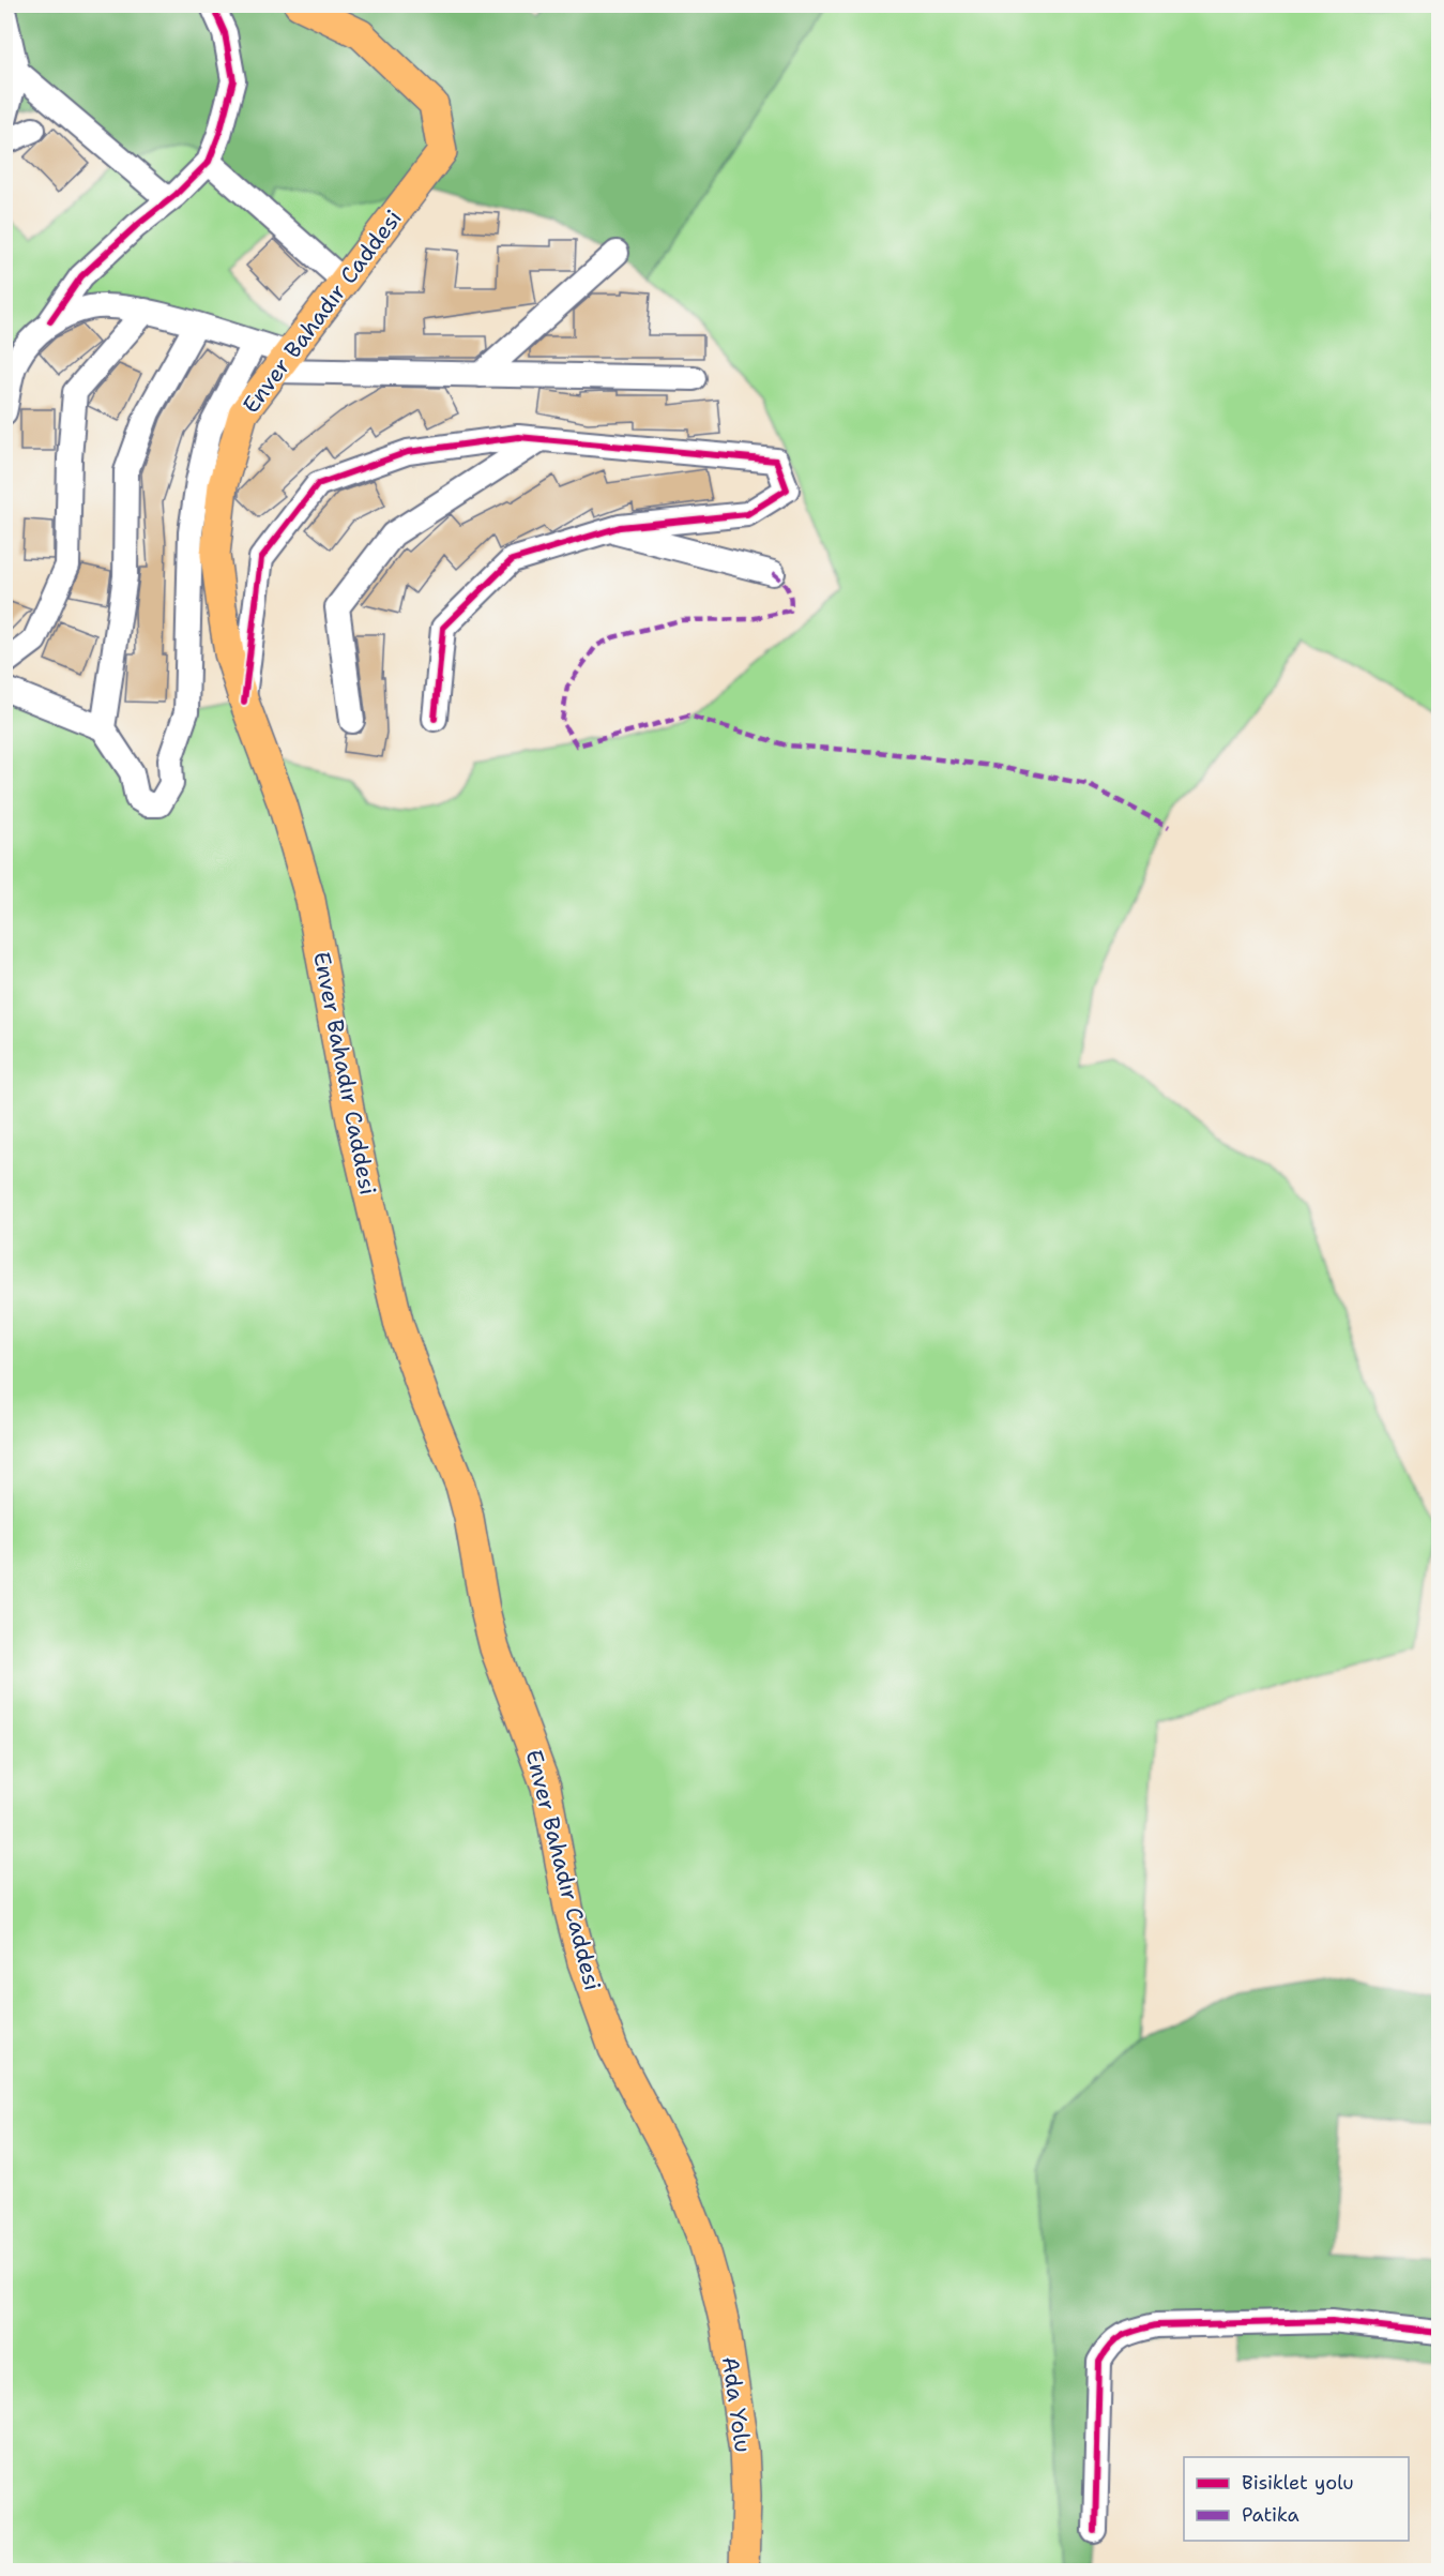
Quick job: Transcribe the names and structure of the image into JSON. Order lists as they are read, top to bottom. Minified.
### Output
{"streets":{"main road":["Enver Bahadır Caddesi","Ada Yolu"]},"crossings":[["Enver Bahadır Caddesi","Ada Yolu"]],"legend":["Bisiklet yolu","Patika"]}
